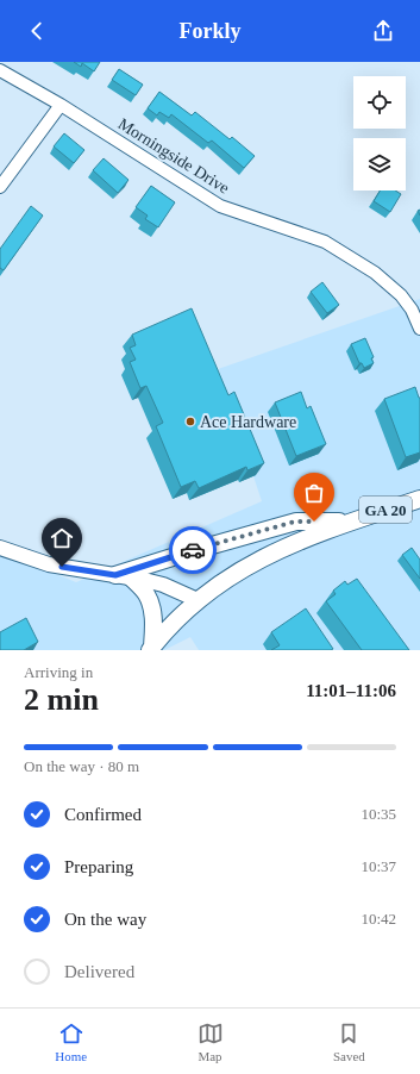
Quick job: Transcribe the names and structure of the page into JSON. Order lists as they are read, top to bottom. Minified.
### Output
{"streets":{"highway":["GA 20"],"street":["Morningside Drive"]},"places":["Ace Hardware"],"page":{"header":"Forkly","heading":["2 min","Arriving in","11:01–11:06"],"bar":"On the way · 80 m","list":[["Confirmed","10:35"],["Preparing","10:37"],["On the way","10:42"],"Delivered"],"tabs":["Home","Map","Saved"]}}
